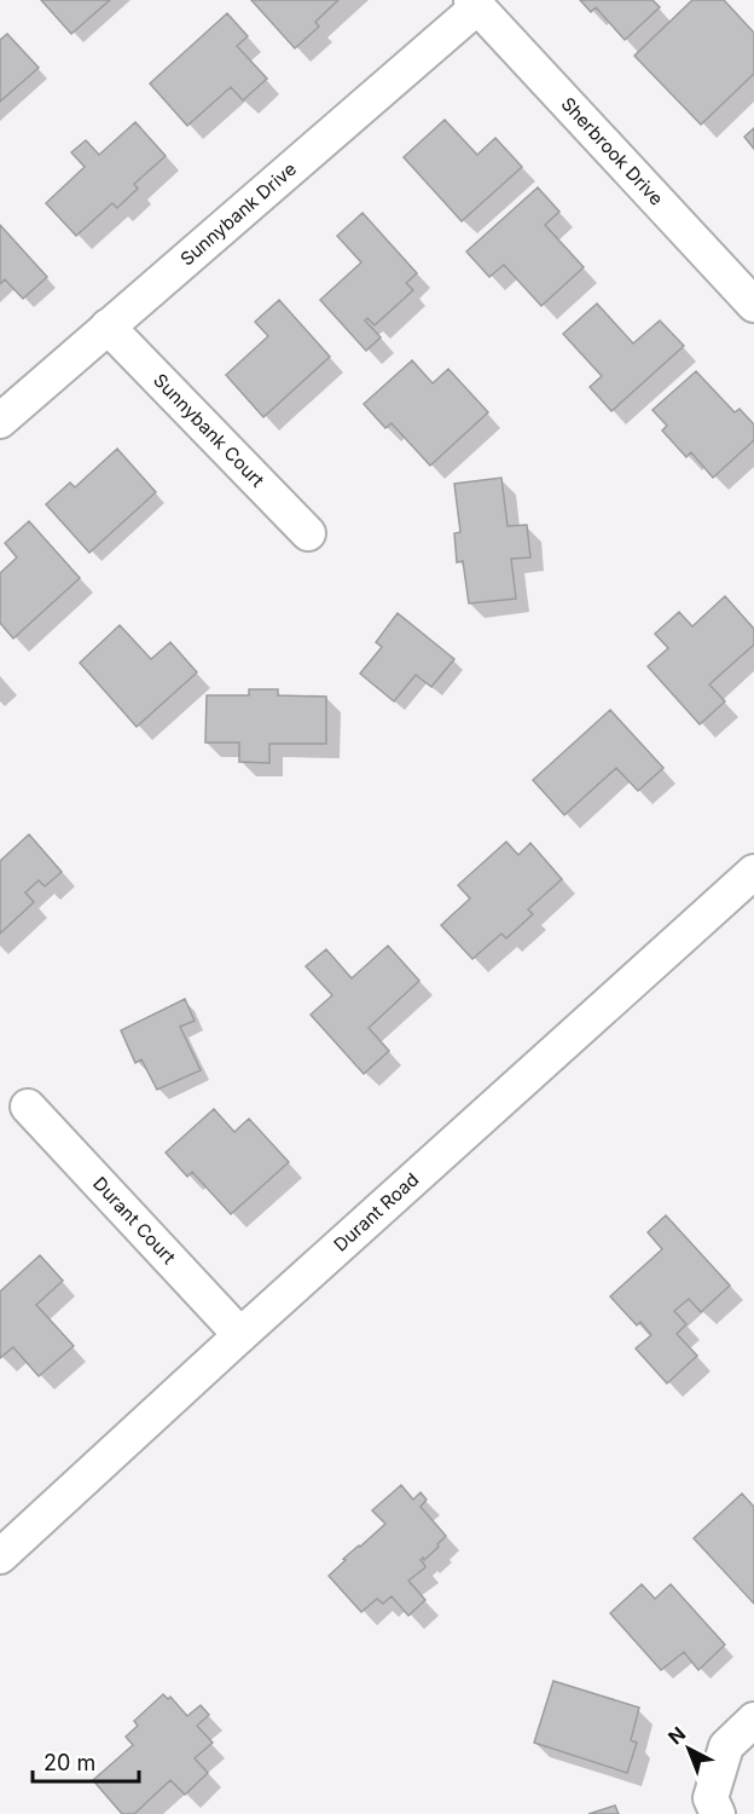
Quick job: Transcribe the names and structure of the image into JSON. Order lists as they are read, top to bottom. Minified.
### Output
{"streets":{"street":["Sherbrook Drive","Sunnybank Drive","Sunnybank Court","Durant Road","Durant Court"]},"crossings":[["Sherbrook Drive","Sunnybank Drive"],["Sunnybank Drive","Sunnybank Court"],["Durant Road","Durant Court"]],"scale_bar":"20 m","north":"top left"}
